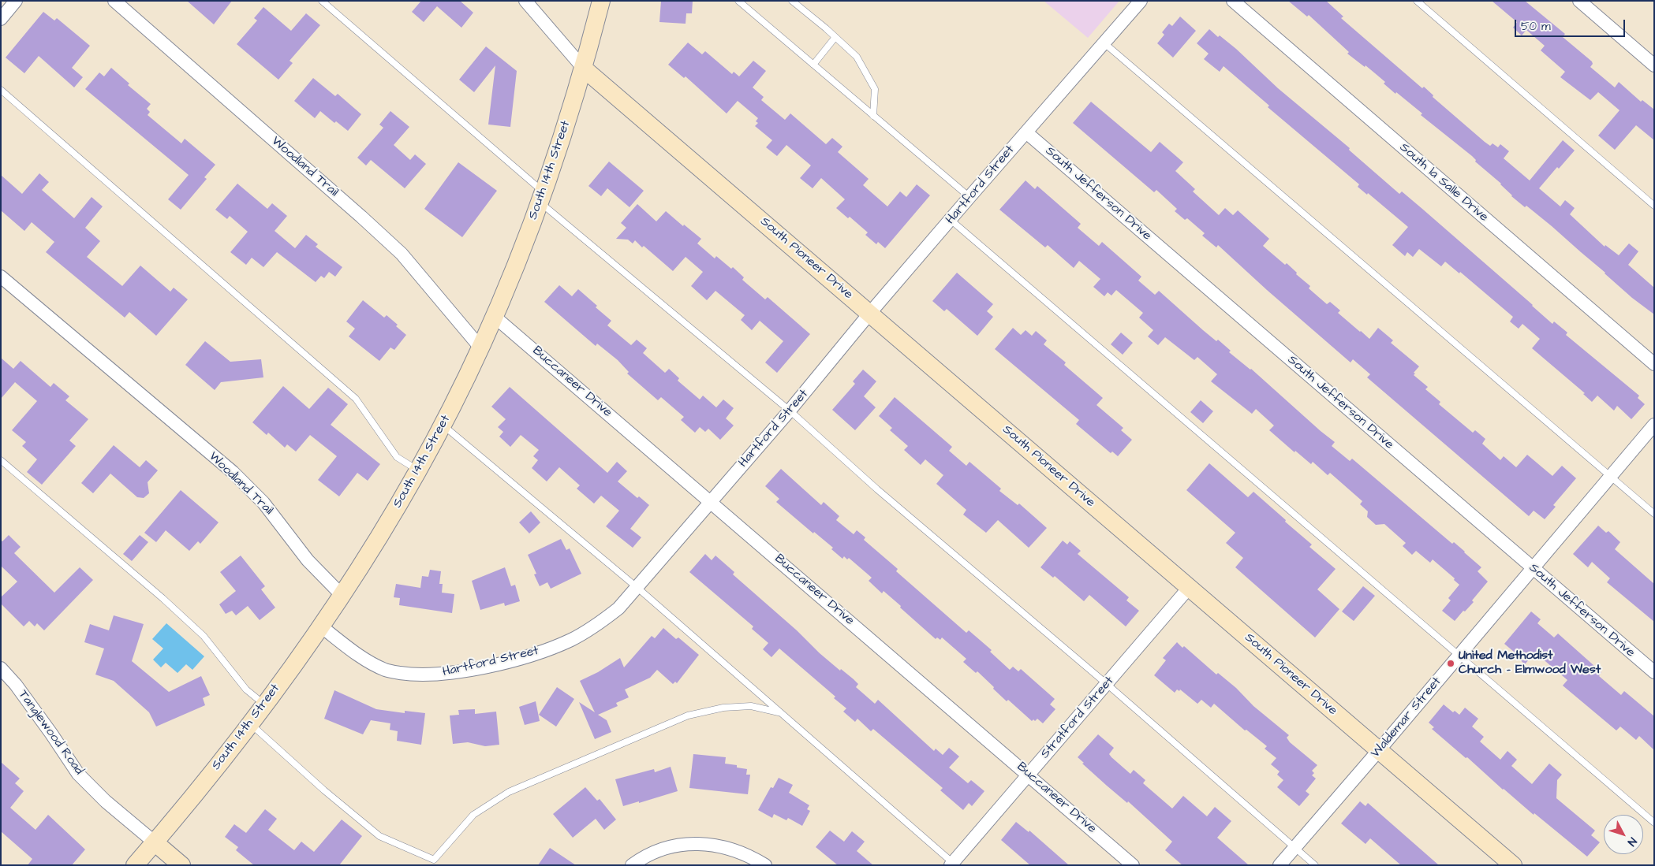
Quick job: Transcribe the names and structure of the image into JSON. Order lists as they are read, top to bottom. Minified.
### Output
{"streets":{"street":["Woodland Trail","South 14th Street","South la Salle Drive","Hartford Street","South Jefferson Drive","South Pioneer Drive","Buccaneer Drive","Stratford Street","Waldemar Street","Tanglewood Road"]},"crossings":[["Woodland Trail","South 14th Street"],["South 14th Street","Hartford Street"],["South 14th Street","South Pioneer Drive"],["South 14th Street","Buccaneer Drive"],["South 14th Street","Tanglewood Road"],["Hartford Street","South Jefferson Drive"],["Hartford Street","South Pioneer Drive"],["Hartford Street","Buccaneer Drive"],["South Jefferson Drive","Waldemar Street"],["South Pioneer Drive","Stratford Street"],["South Pioneer Drive","Waldemar Street"],["Buccaneer Drive","Stratford Street"]],"places":["United Methodist Church - Elmwood West"],"scale_bar":"50 m","north":"bottom right"}
